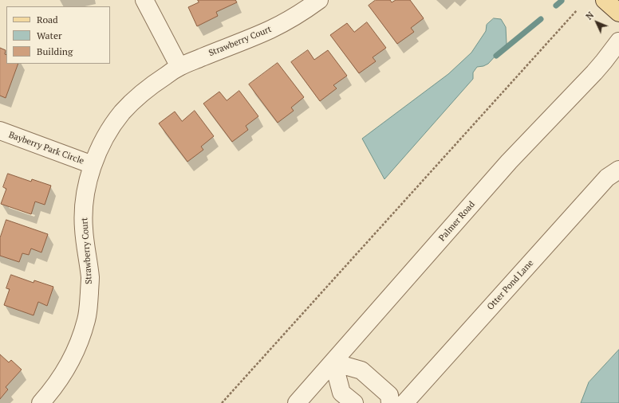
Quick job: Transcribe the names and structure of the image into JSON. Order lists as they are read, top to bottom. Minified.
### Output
{"streets":{"street":["Strawberry Court","Bayberry Park Circle","Palmer Road","Otter Pond Lane"]},"crossings":[["Strawberry Court","Bayberry Park Circle"]],"legend":["Road","Water","Building"],"north":"top left"}
